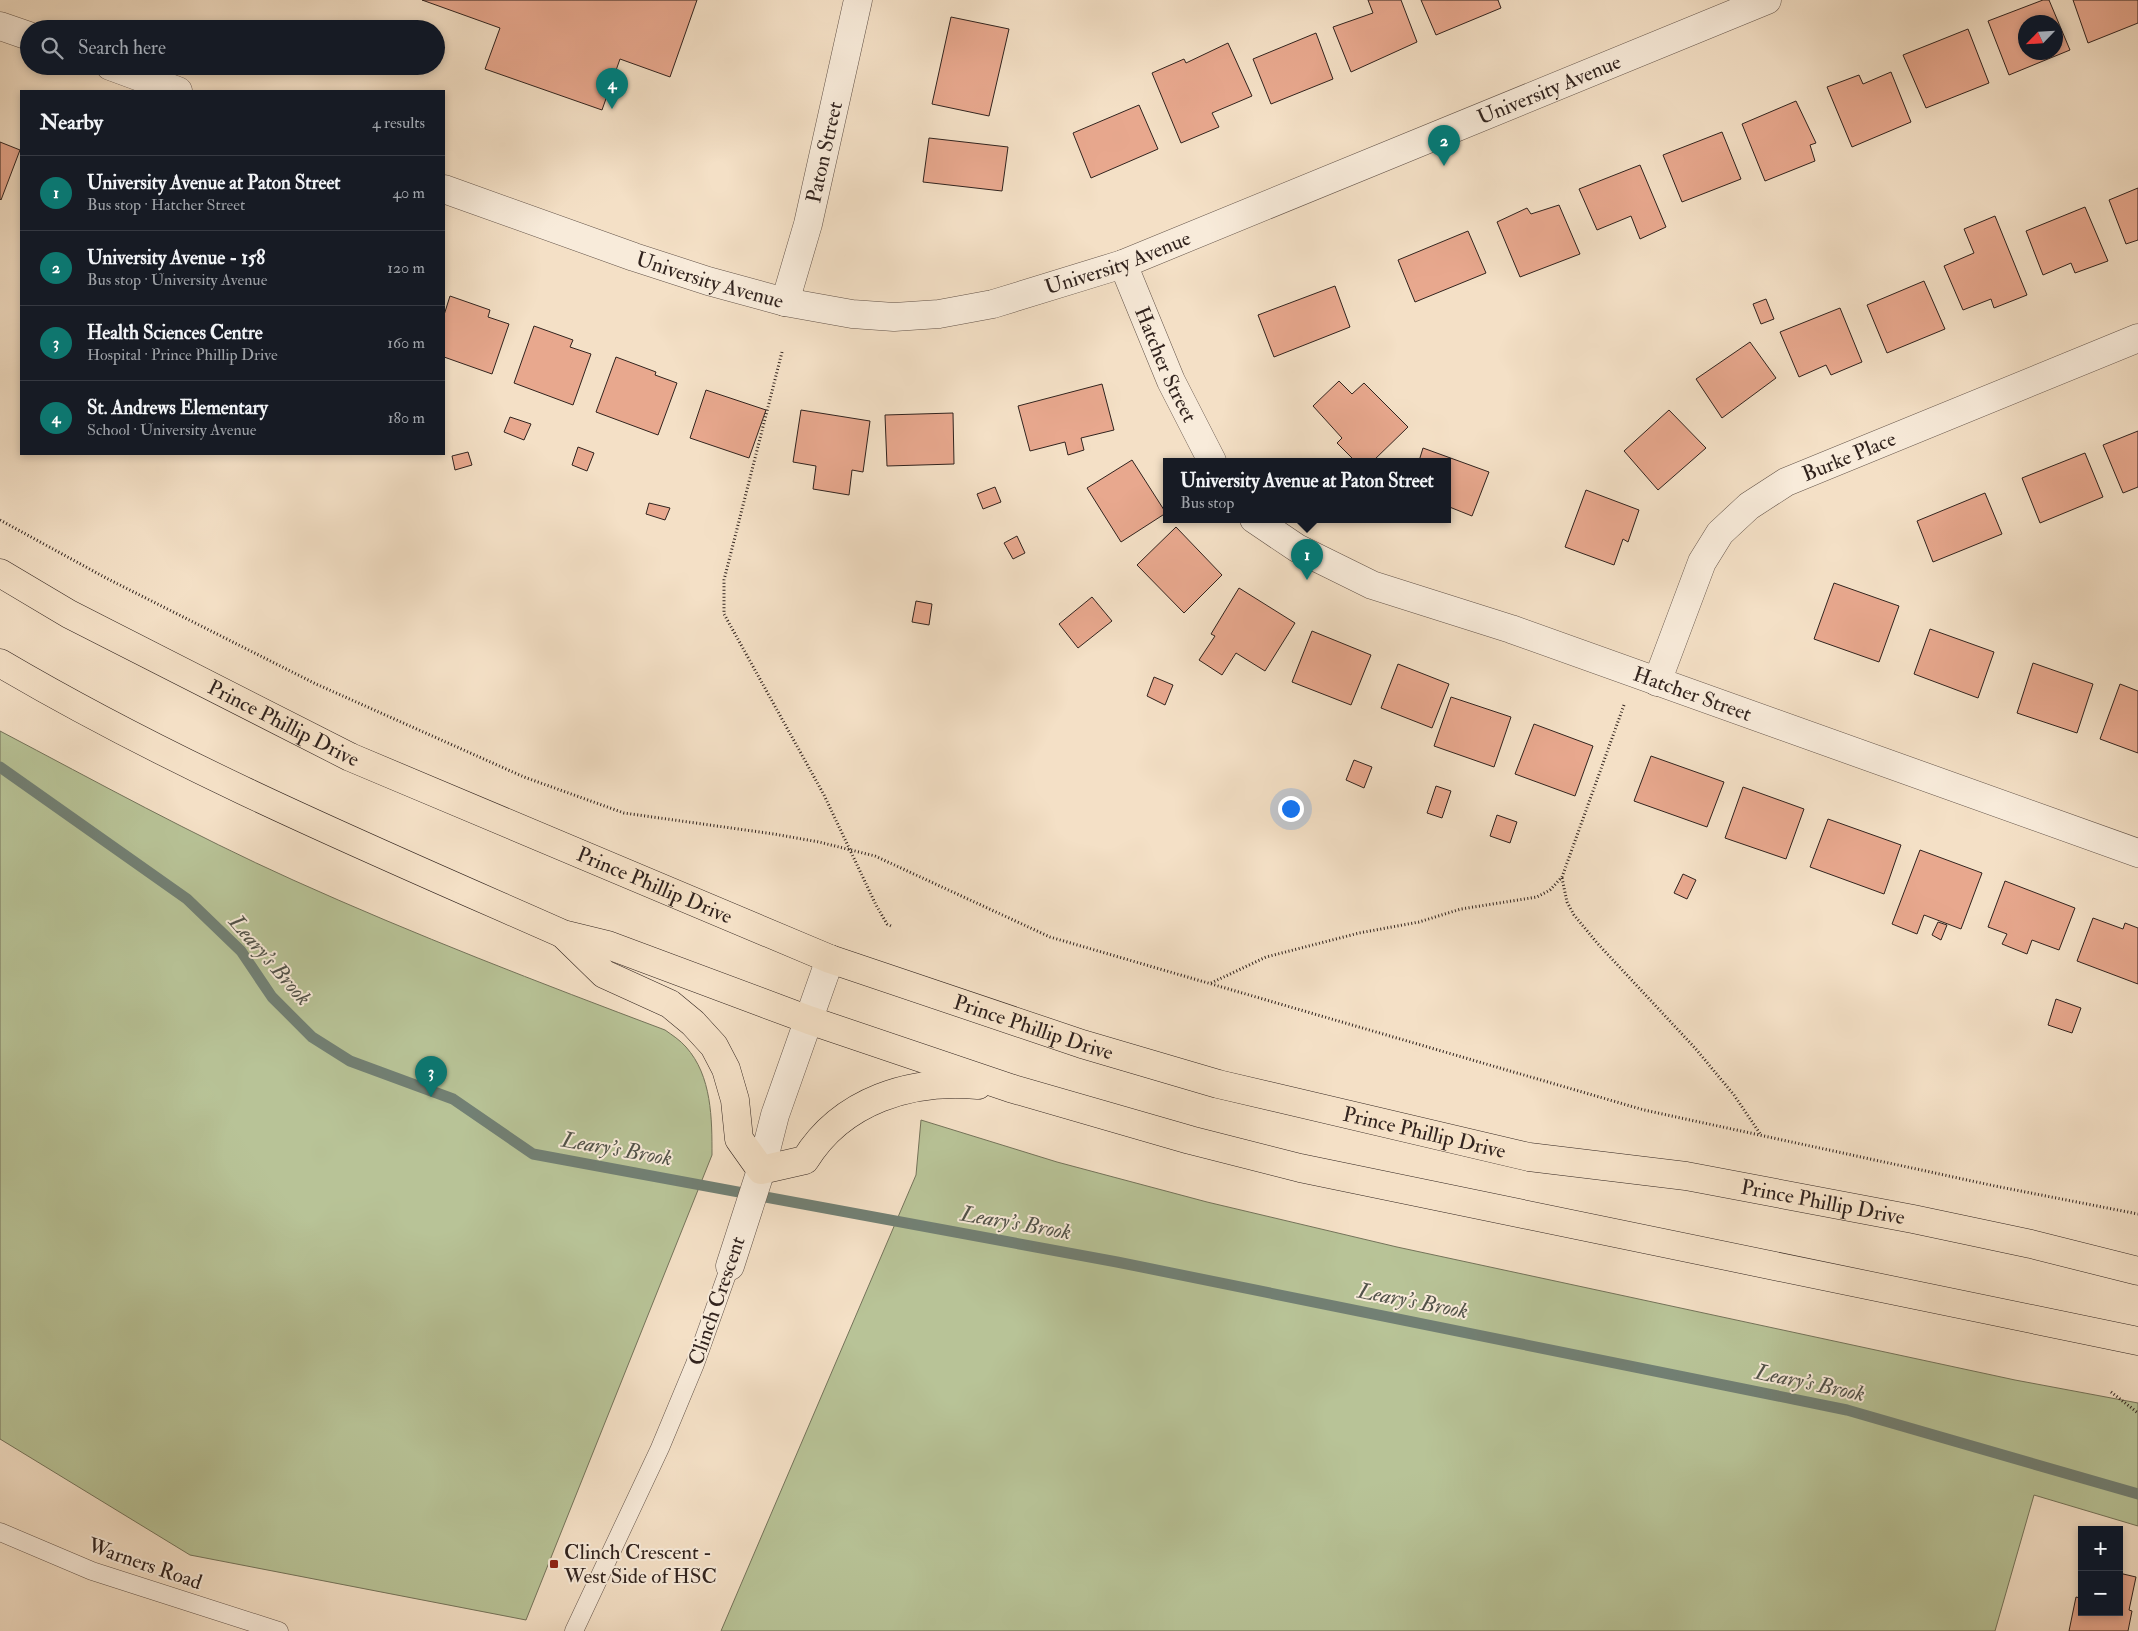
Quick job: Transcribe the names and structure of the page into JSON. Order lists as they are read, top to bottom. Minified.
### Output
{"streets":{"main road":["Prince Phillip Drive"],"street":["University Avenue","Paton Street","Hatcher Street","Burke Place","Clinch Crescent"],"lane":["Warners Road"]},"crossings":[["University Avenue","Paton Street"],["University Avenue","Hatcher Street"],["Hatcher Street","Burke Place"],["Prince Phillip Drive","Clinch Crescent"]],"water":["Leary's Brook"],"places":{"transit":["Clinch Crescent - West Side of HSC"]},"north":"bottom left","page":{"search":"Search here","pins":["4","2","1","3"],"heading":["Nearby","4 results"],"list":[{"mark":"1","name":"University Avenue at Paton Street","note":"Bus stop · Hatcher Street","value":"40 m"},{"mark":"2","name":"University Avenue - 158","note":"Bus stop · University Avenue","value":"120 m"},{"mark":"3","name":"Health Sciences Centre","note":"Hospital · Prince Phillip Drive","value":"160 m"},{"mark":"4","name":"St. Andrews Elementary","note":"School · University Avenue","value":"180 m"}],"popup":["University Avenue at Paton Street","Bus stop"],"map_buttons":["+","−"]}}
